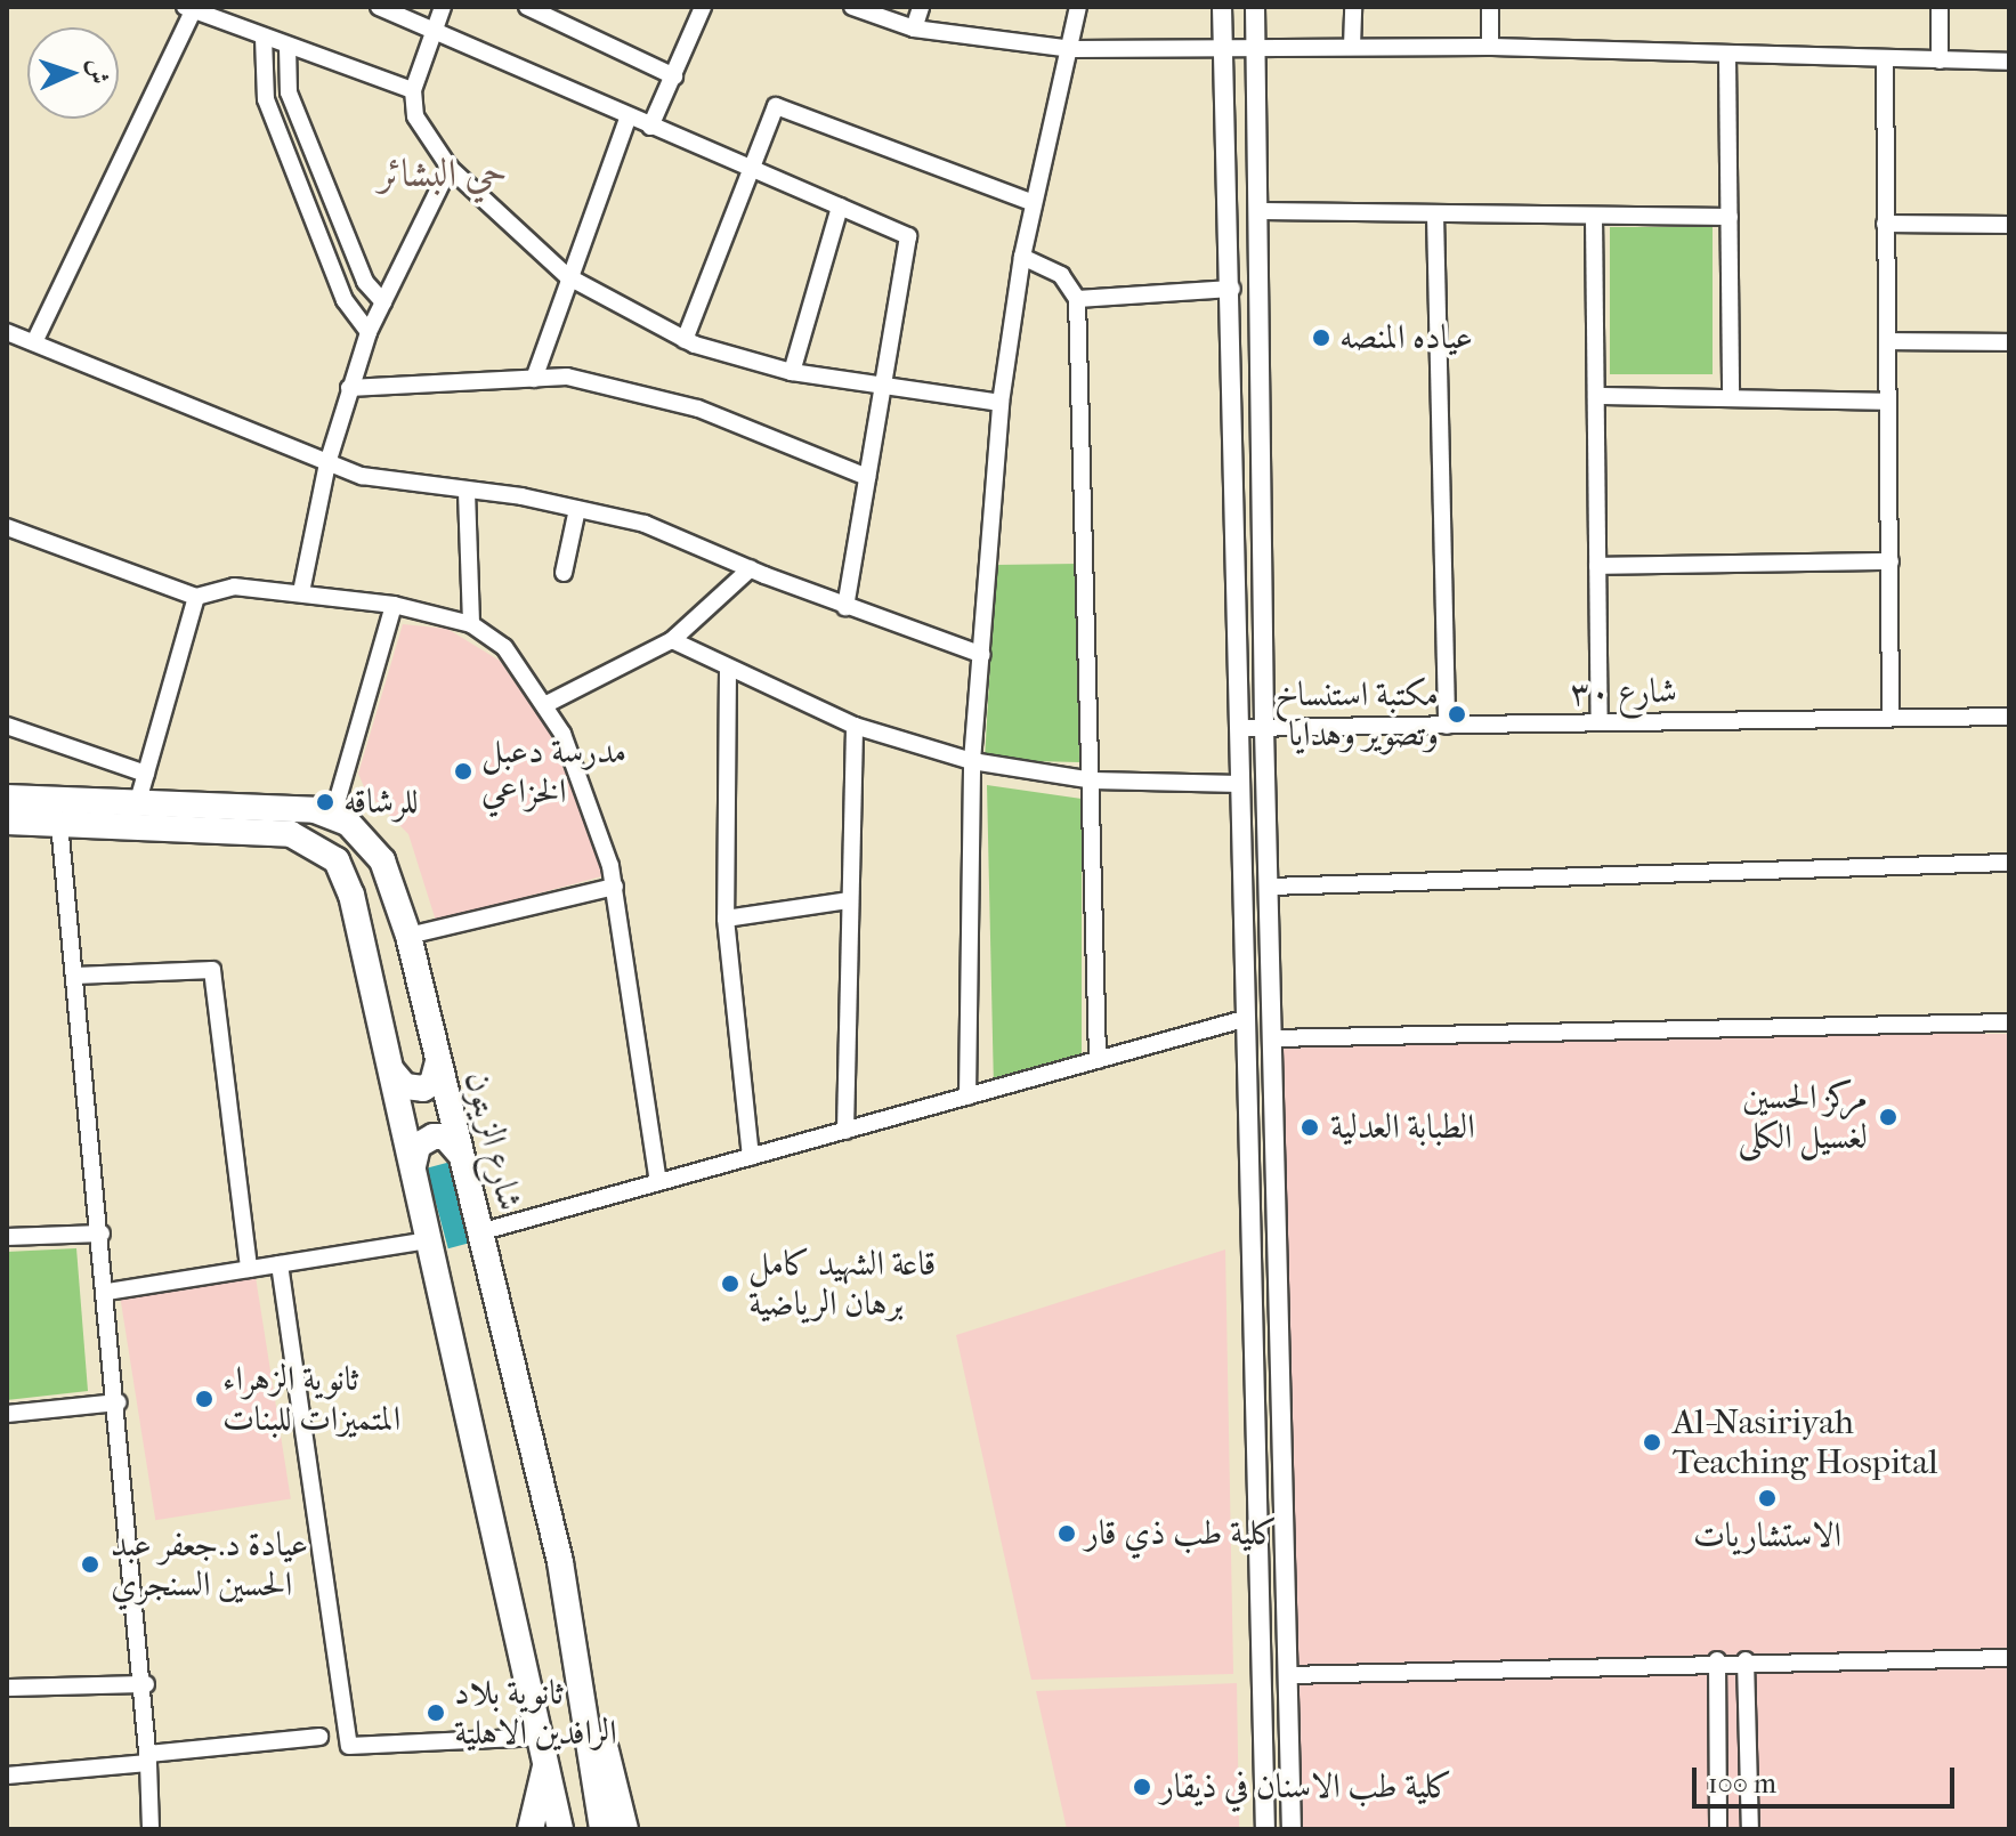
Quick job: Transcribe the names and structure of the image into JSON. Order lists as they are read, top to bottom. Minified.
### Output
{"streets":{"main road":["شارع الزيتون"],"street":["شارع ٣٠"]},"districts":["حي البشائر"],"places":["عياده المنصه","مكتبة استنساخ وتصوير وهدايا","مدرسة دعبل الخزاعي","للرشاقه","مركز الحسين لغسيل الكلى","الطبابة العدلية","قاعة الشهيد كامل برهان الرياضية","ثانوية الزهراء المتميزات للبنات","Al-Nasiriyah Teaching Hospital","الاستشاريات","كلية طب ذي قار","عيادة د.جعفر عبد الحسين السنجري","ثانوية بلاد الرافدين الاهلية","كلية طب الاسنان في ذيقار"],"scale_bar":"100 m","north":"right"}
